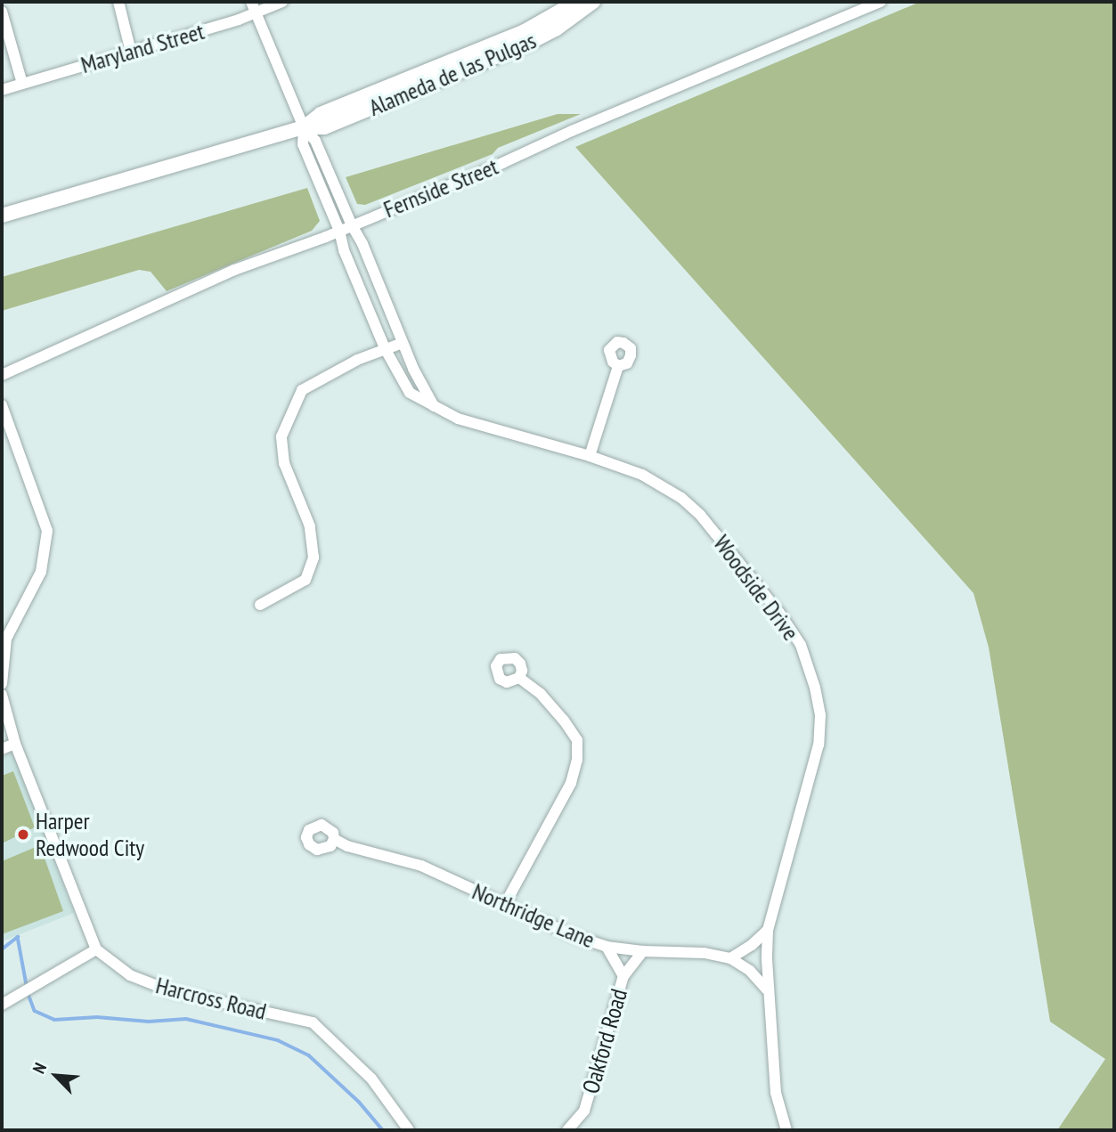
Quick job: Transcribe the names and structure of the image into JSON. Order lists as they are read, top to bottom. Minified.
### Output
{"streets":{"main road":["Alameda de las Pulgas"],"street":["Maryland Street","Fernside Street","Woodside Drive","Northridge Lane","Harcross Road","Oakford Road"]},"crossings":[["Alameda de las Pulgas","Woodside Drive"],["Fernside Street","Woodside Drive"],["Woodside Drive","Northridge Lane"],["Northridge Lane","Oakford Road"]],"places":["Harper Redwood City"],"north":"top left"}
